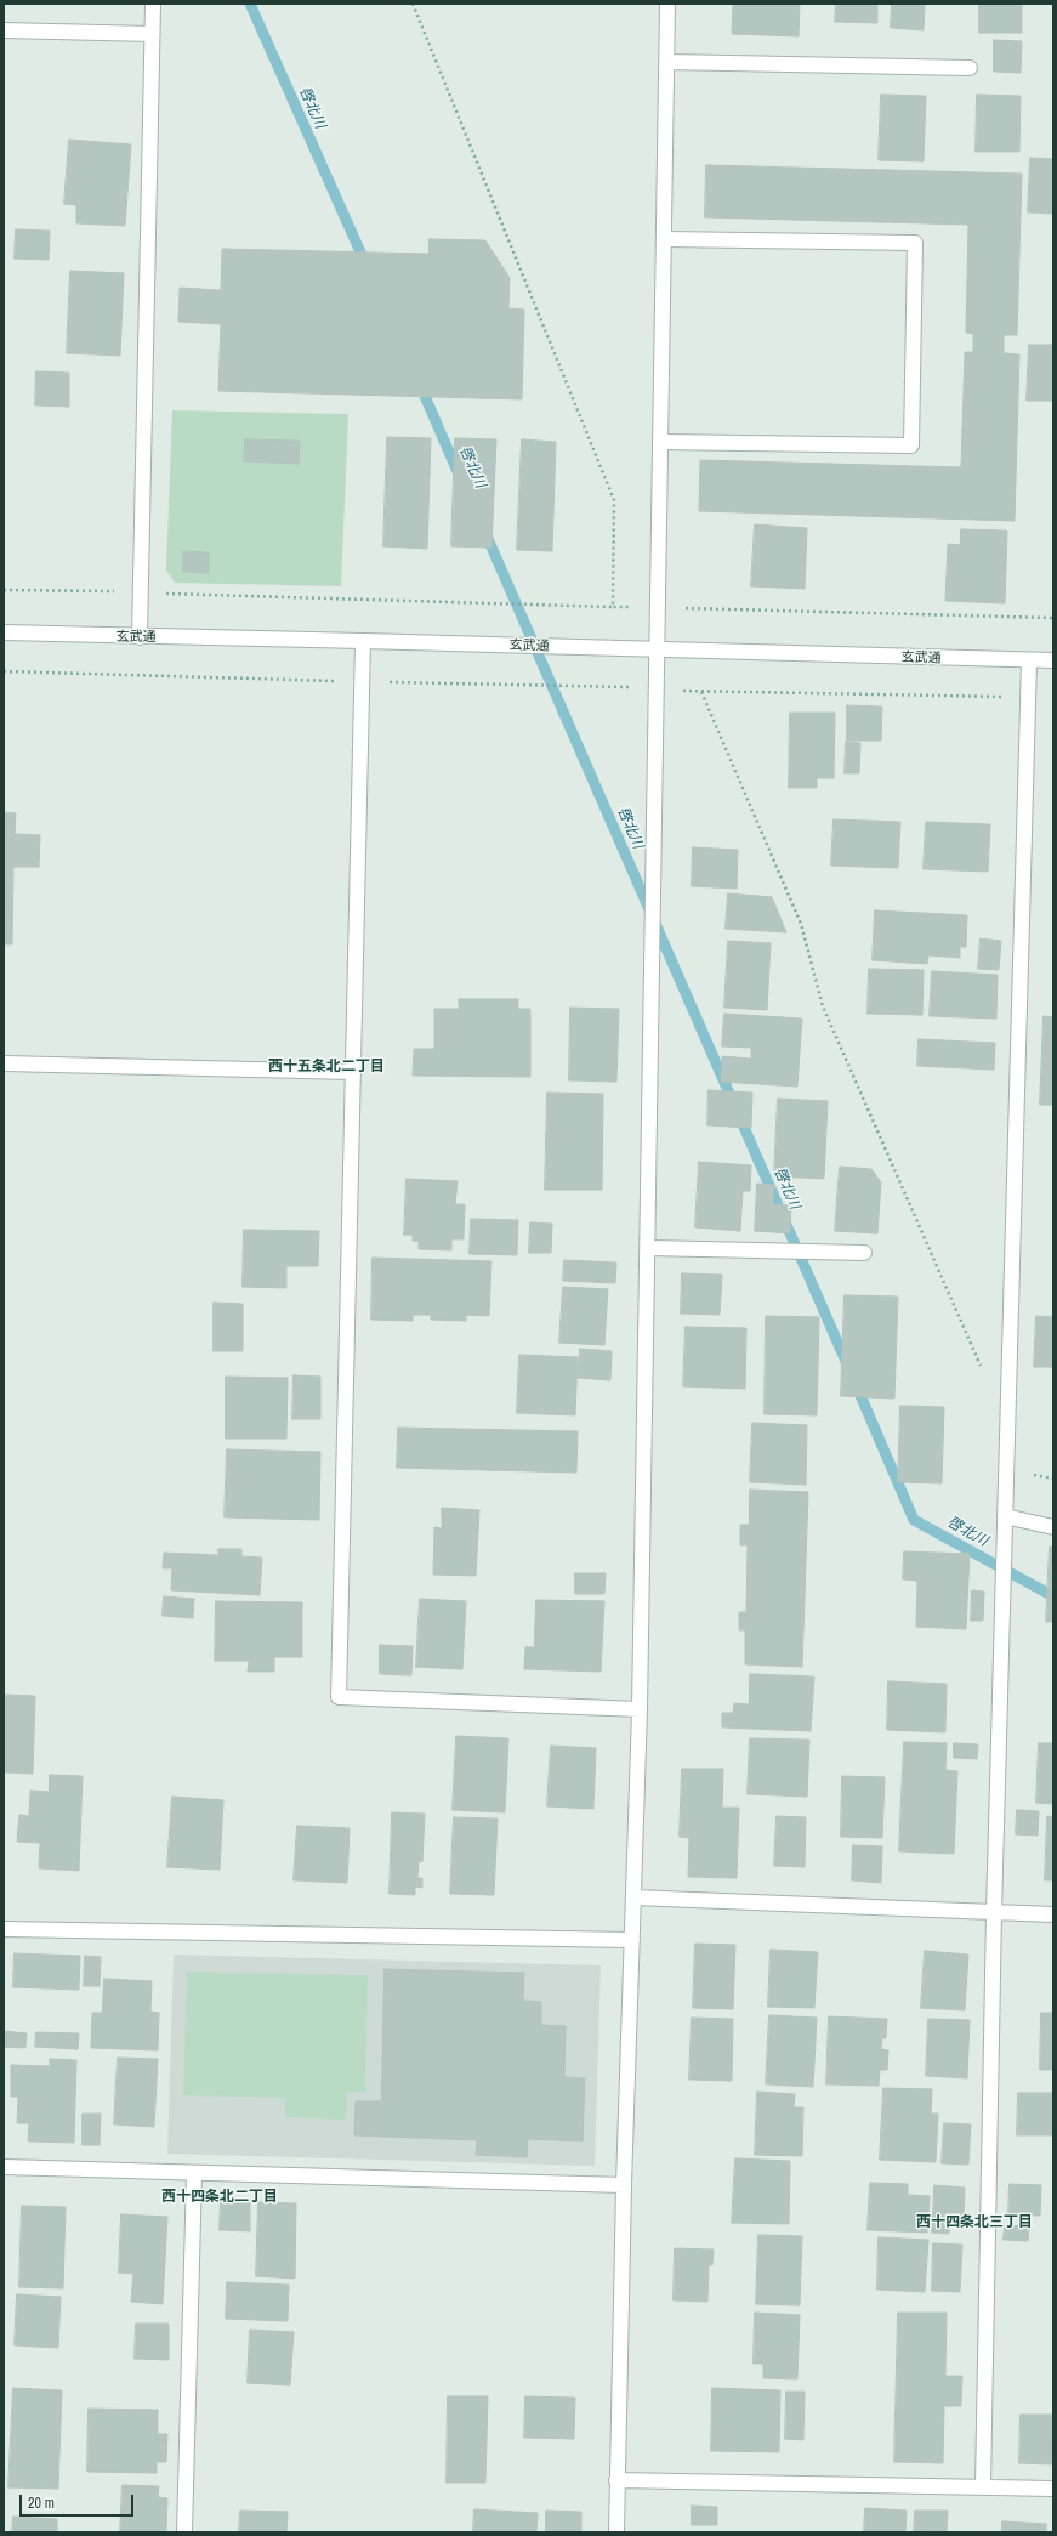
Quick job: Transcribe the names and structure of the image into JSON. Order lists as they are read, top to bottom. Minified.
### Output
{"streets":{"street":["玄武通"]},"districts":["西十五条北二丁目","西十四条北二丁目","西十四条北三丁目"],"water":["啓北川"],"scale_bar":"20 m"}
